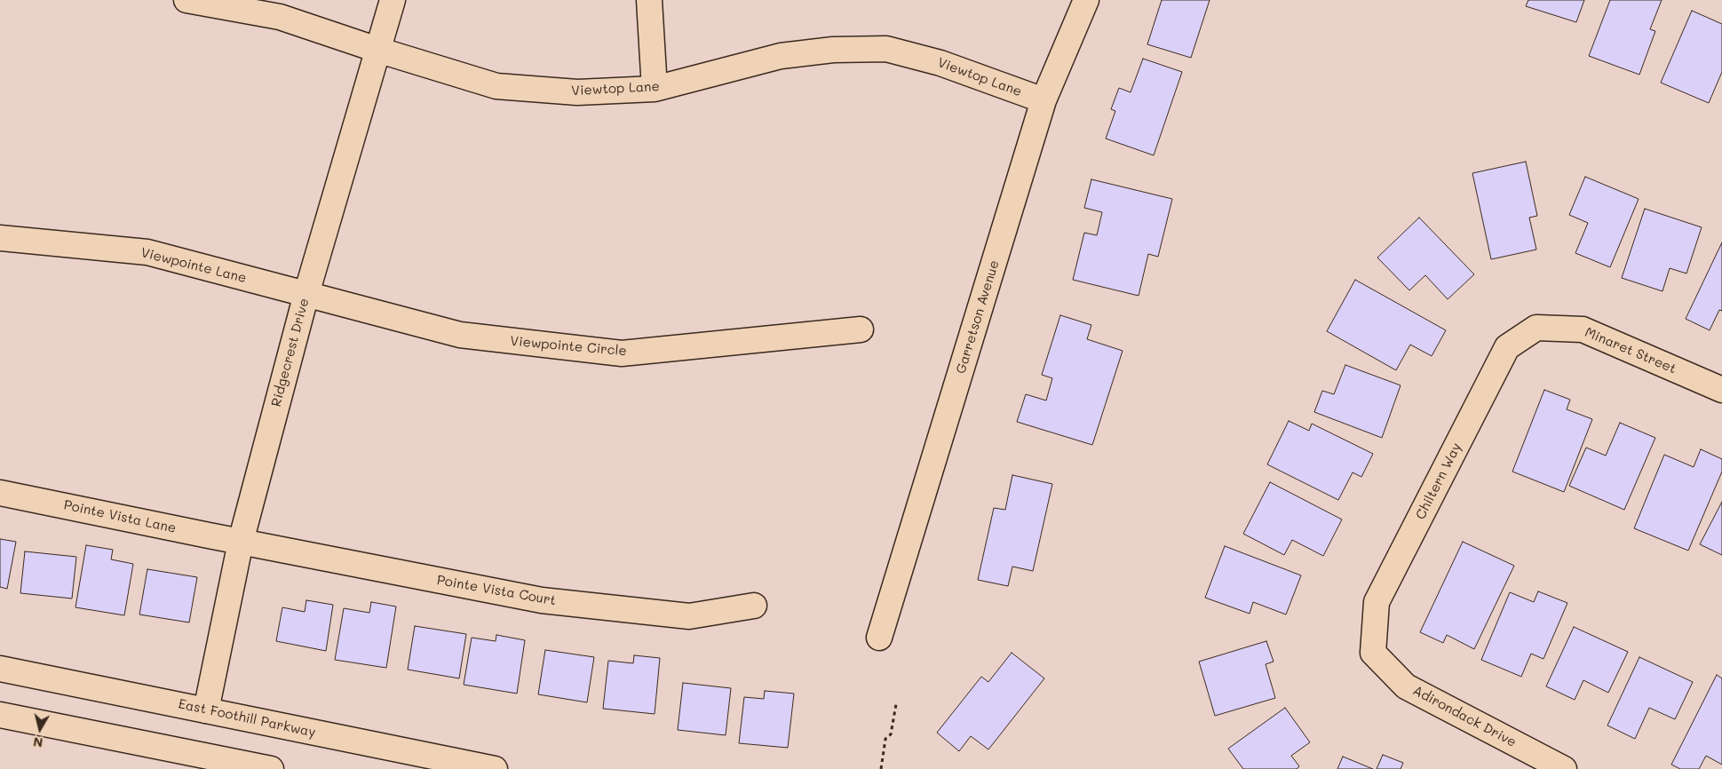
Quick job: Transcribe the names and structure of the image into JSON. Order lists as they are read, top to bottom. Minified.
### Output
{"streets":{"street":["Viewtop Lane","Viewpointe Lane","Garretson Avenue","Viewpointe Circle","Minaret Street","Ridgecrest Drive","Chiltern Way","Pointe Vista Lane","Pointe Vista Court","Adirondack Drive","East Foothill Parkway"]},"crossings":[["Viewtop Lane","Garretson Avenue"],["Viewtop Lane","Ridgecrest Drive"],["Viewpointe Lane","Viewpointe Circle"],["Viewpointe Lane","Ridgecrest Drive"],["Viewpointe Circle","Ridgecrest Drive"],["Minaret Street","Chiltern Way"],["Ridgecrest Drive","Pointe Vista Lane"],["Ridgecrest Drive","Pointe Vista Court"],["Ridgecrest Drive","East Foothill Parkway"],["Chiltern Way","Adirondack Drive"],["Pointe Vista Lane","Pointe Vista Court"]],"north":"bottom"}
